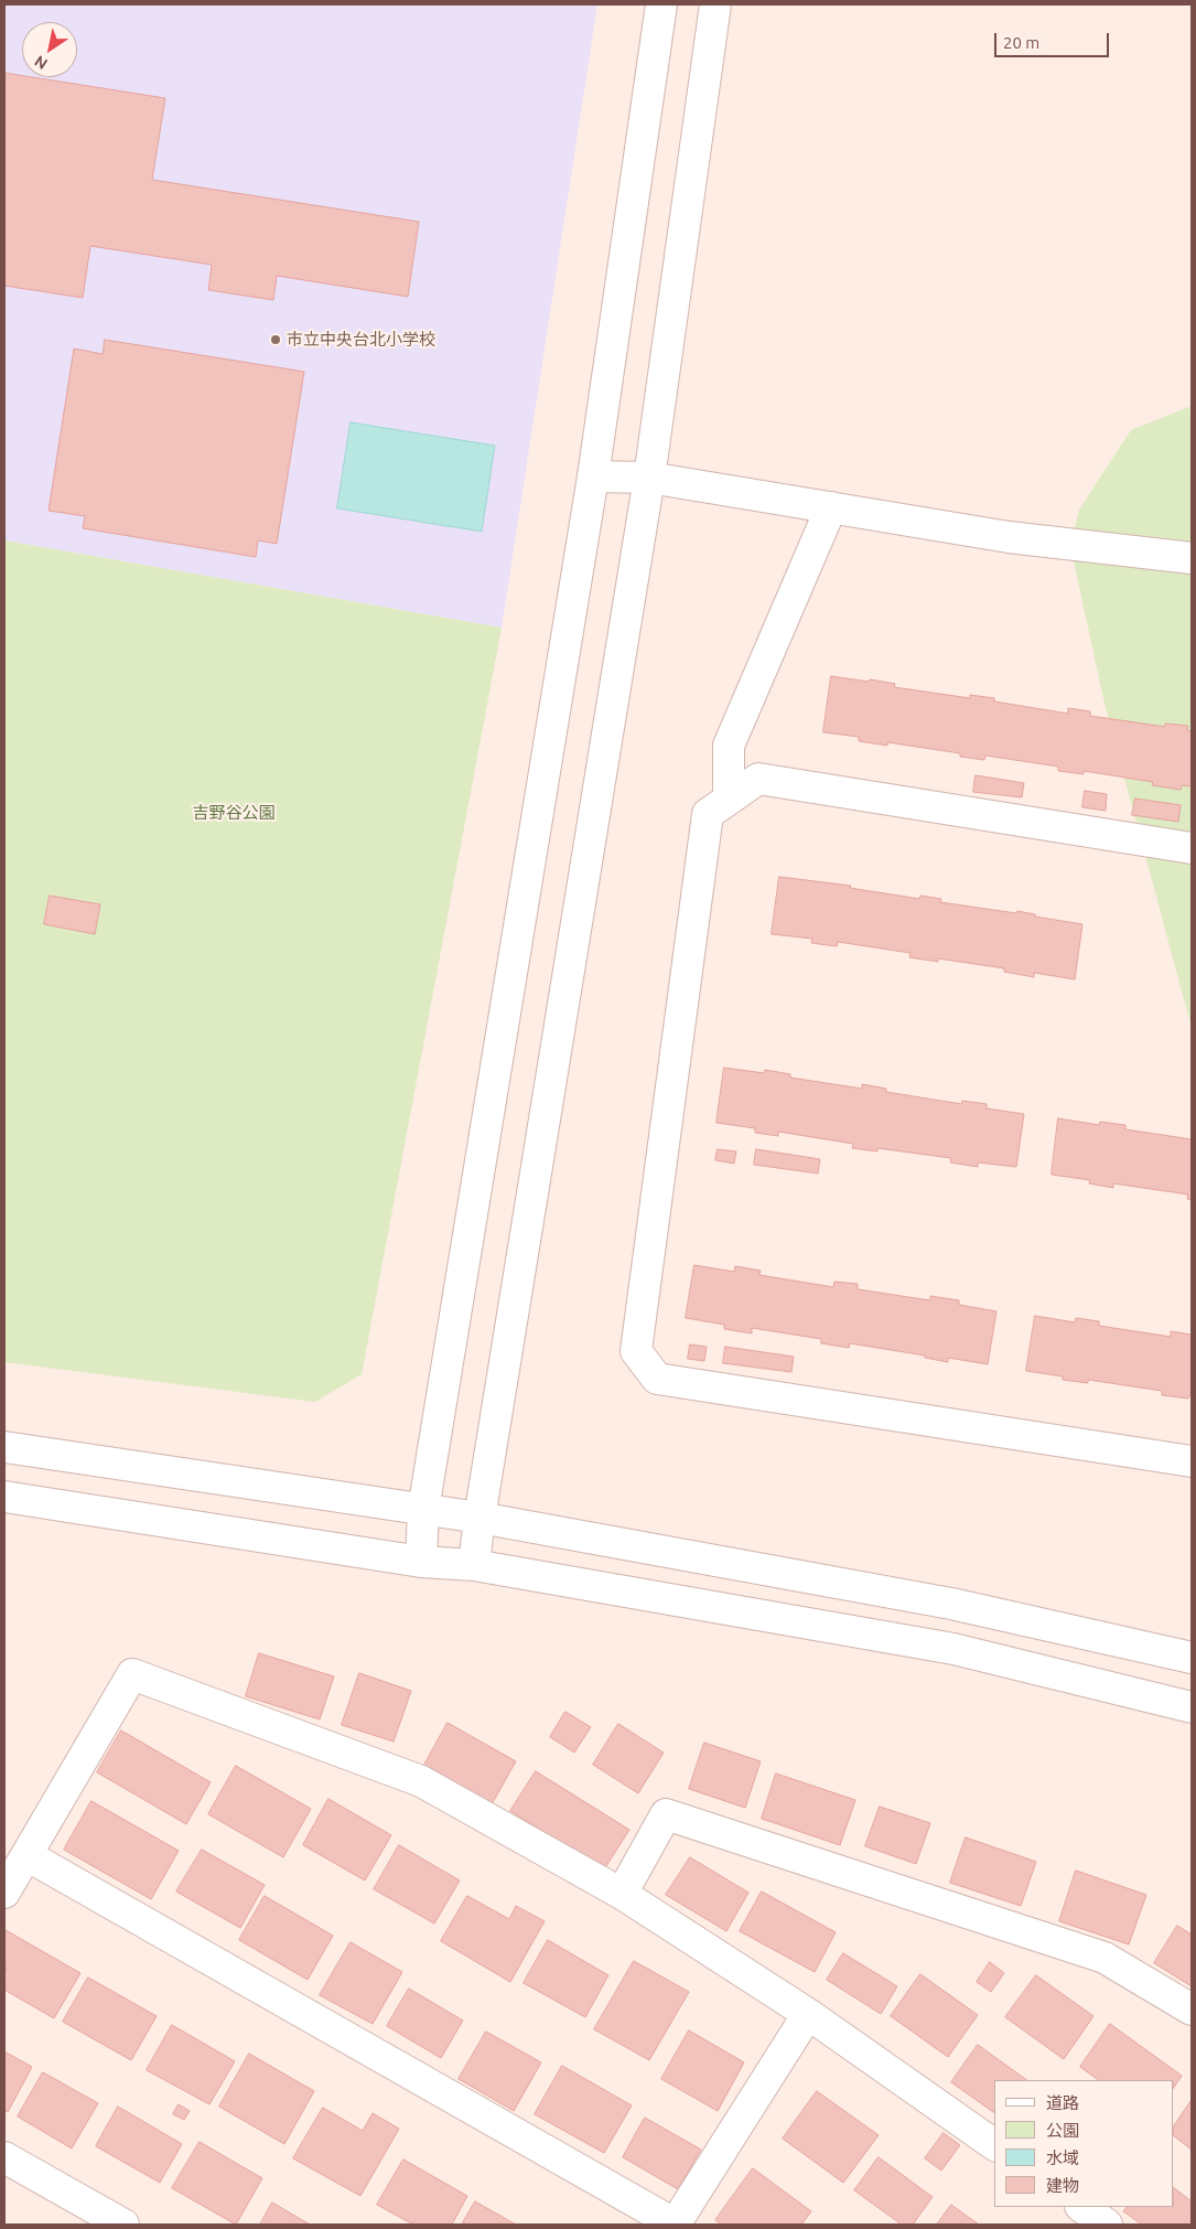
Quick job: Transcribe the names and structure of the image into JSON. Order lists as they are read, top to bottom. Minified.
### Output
{"parks":["吉野谷公園"],"places":["市立中央台北小学校"],"legend":["道路","公園","水域","建物"],"scale_bar":"20 m","north":"bottom left"}
